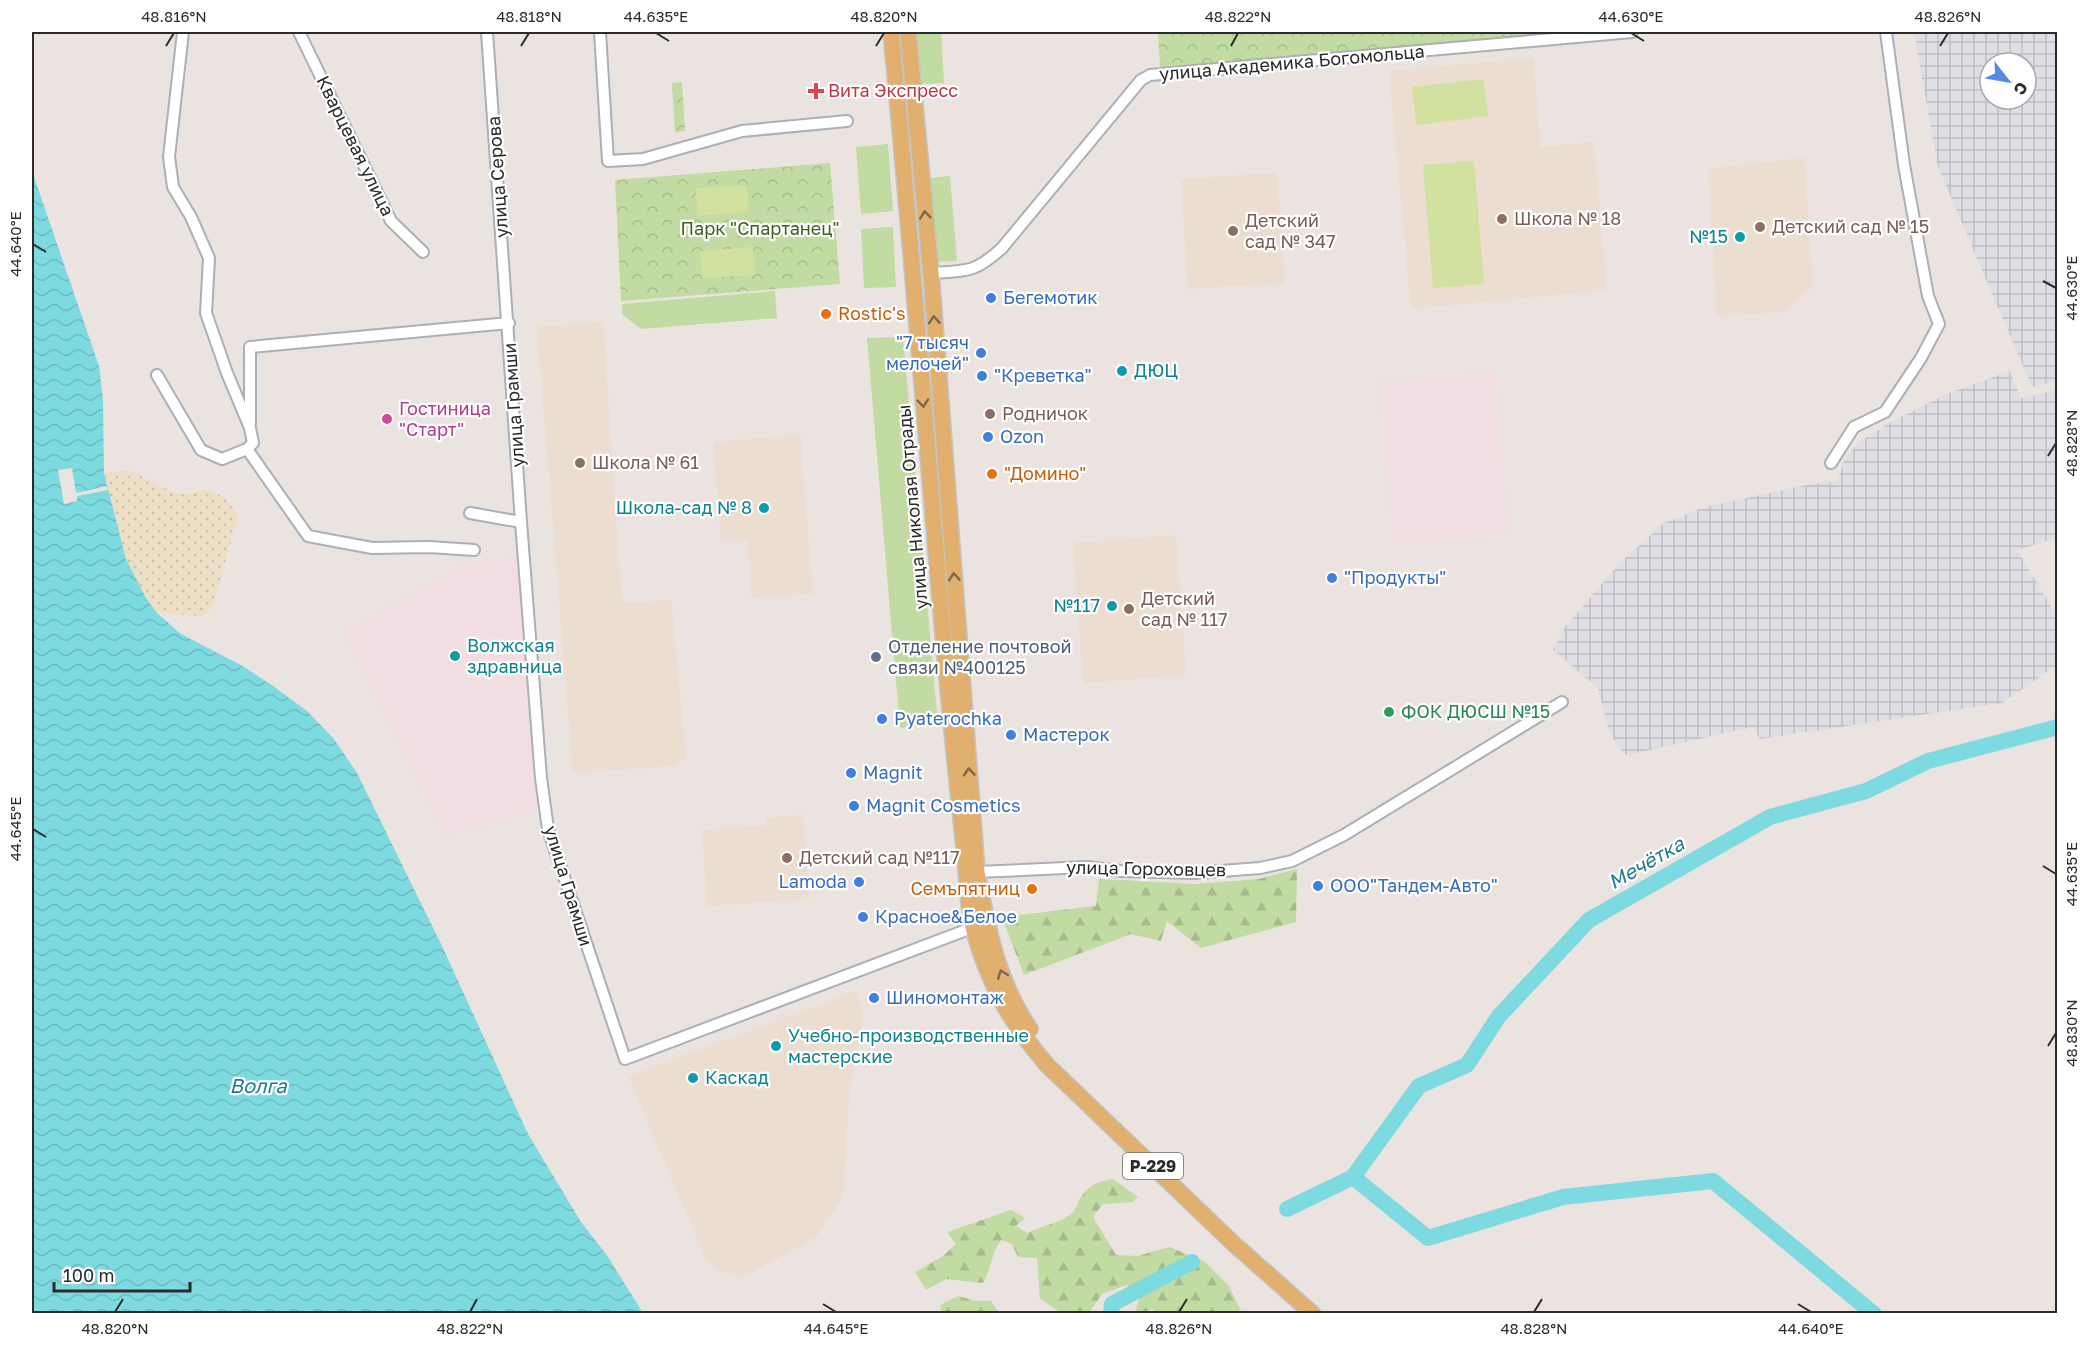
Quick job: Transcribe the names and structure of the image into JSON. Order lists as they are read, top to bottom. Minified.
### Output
{"streets":{"main road":["улица Николая Отрады","Р-229"],"street":["улица Академика Богомольца","Кварцевая улица","улица Серова","улица Грамши","улица Гороховцев"]},"crossings":[["улица Академика Богомольца","улица Николая Отрады"],["улица Серова","улица Грамши"],["улица Грамши","улица Николая Отрады"],["улица Николая Отрады","улица Гороховцев"]],"water":["Мечётка","Волга"],"parks":["Парк \"Спартанец\""],"places":{"health":["Вита Экспресс"],"other":["Школа № 18","Детский сад № 15","Детский сад № 347","№15","Бегемотик","Rostic's","\"7 тысяч мелочей\"","ДЮЦ","\"Креветка\"","Родничок","Гостиница \"Старт\"","Ozon","Школа № 61","\"Домино\"","Школа-сад № 8","\"Продукты\"","№117","Детский сад № 117","Волжская здравница","Отделение почтовой связи №400125","ФОК ДЮСШ №15","Pyaterochka","Мастерок","Magnit","Magnit Cosmetics","Детский сад №117","Lamoda","ООО\"Тандем-Авто\"","Семъпятниц","Красное&Белое","Шиномонтаж","Учебно-производственные мастерские","Каскад"]},"scale_bar":"100 m","north":"bottom right","coordinates":["48.816°N","48.818°N","44.635°E","48.820°N","48.822°N","44.630°E","48.826°N","44.640°E","48.828°N","44.645°E","48.830°N"]}
